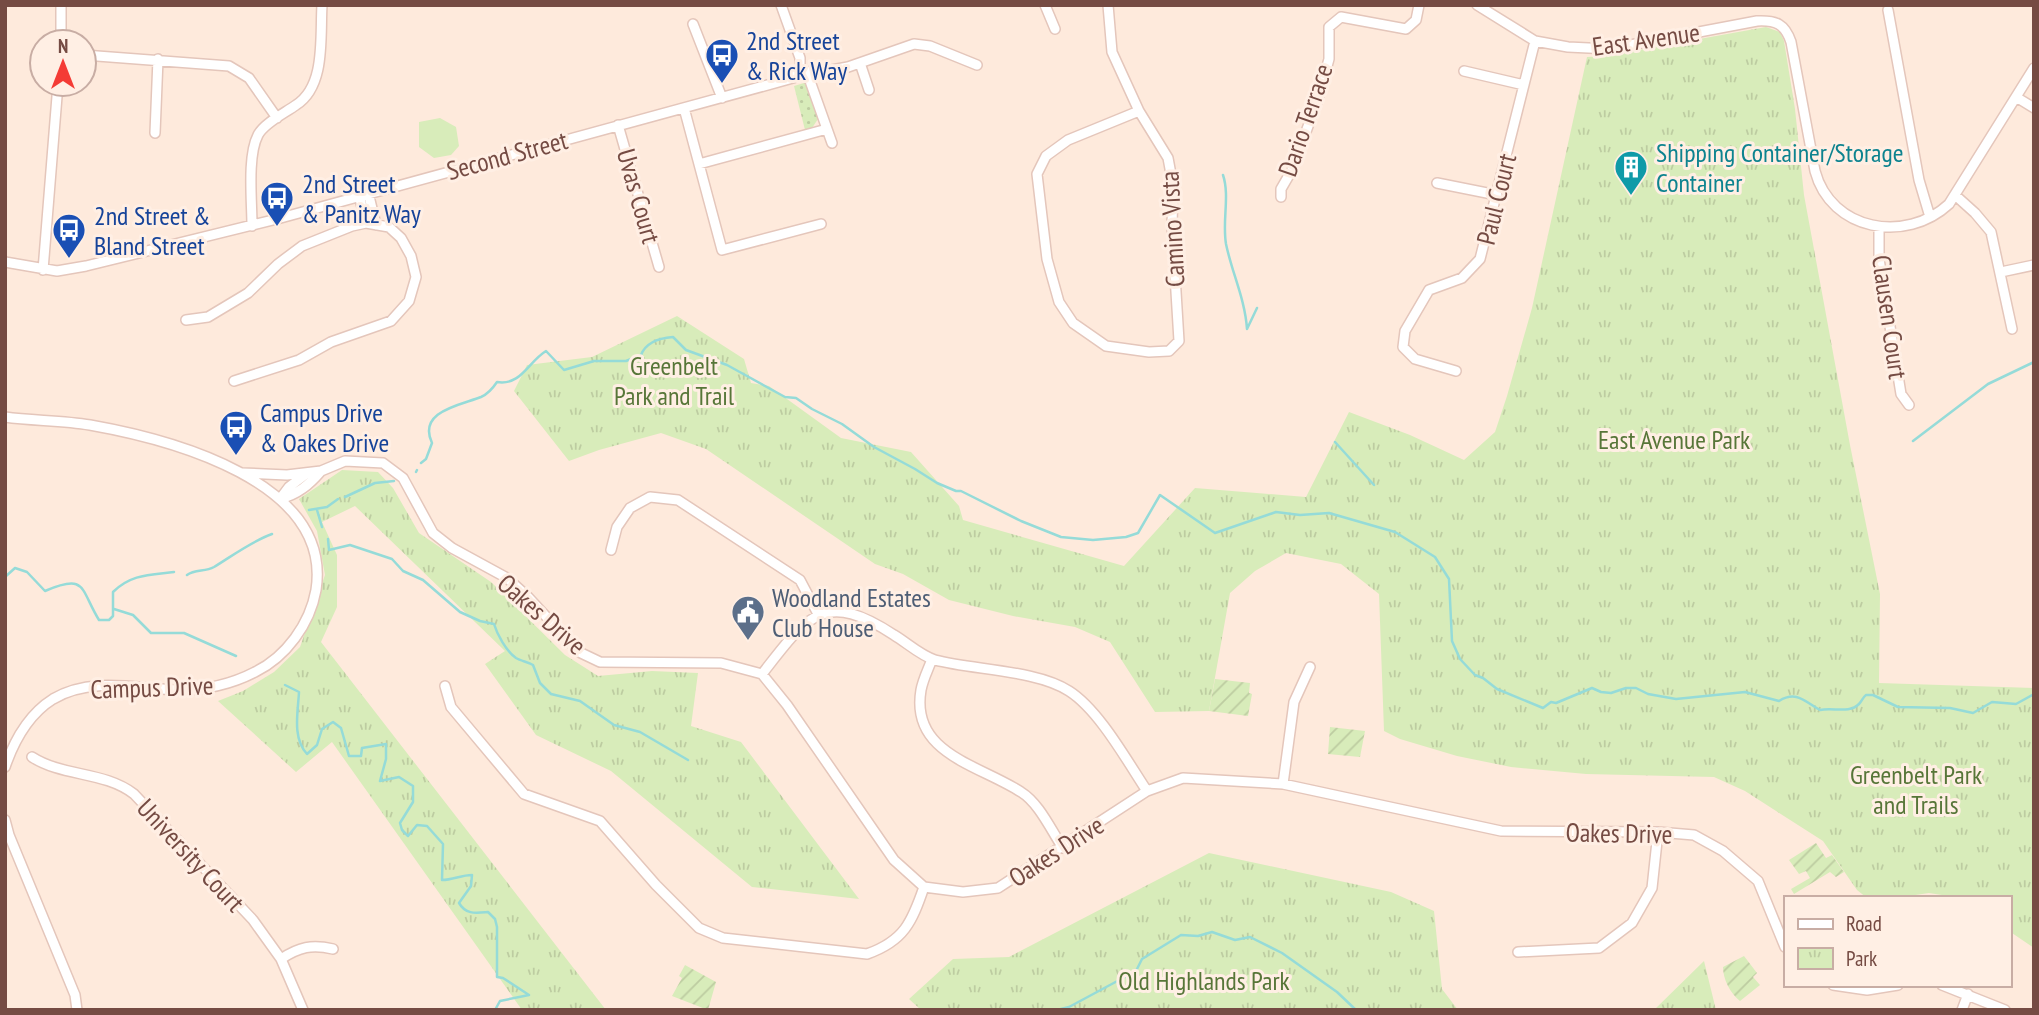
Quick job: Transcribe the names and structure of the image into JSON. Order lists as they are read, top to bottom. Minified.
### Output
{"streets":{"street":["East Avenue","Dario Terrace","Second Street","Uvas Court","Paul Court","Camino Vista","Clausen Court","Oakes Drive","Campus Drive","University Court"]},"crossings":[["East Avenue","Paul Court"],["East Avenue","Clausen Court"],["Second Street","Uvas Court"],["Oakes Drive","Campus Drive"]],"parks":["Greenbelt Park and Trail","East Avenue Park","Greenbelt Park and Trails","Old Highlands Park"],"places":{"bus stop":["2nd Street & Rick Way","2nd Street & Panitz Way","2nd Street & Bland Street","Campus Drive & Oakes Drive"],"building":["Shipping Container/Storage Container"],"public building":["Woodland Estates Club House"]},"legend":["Road","Park"],"north":"top"}
